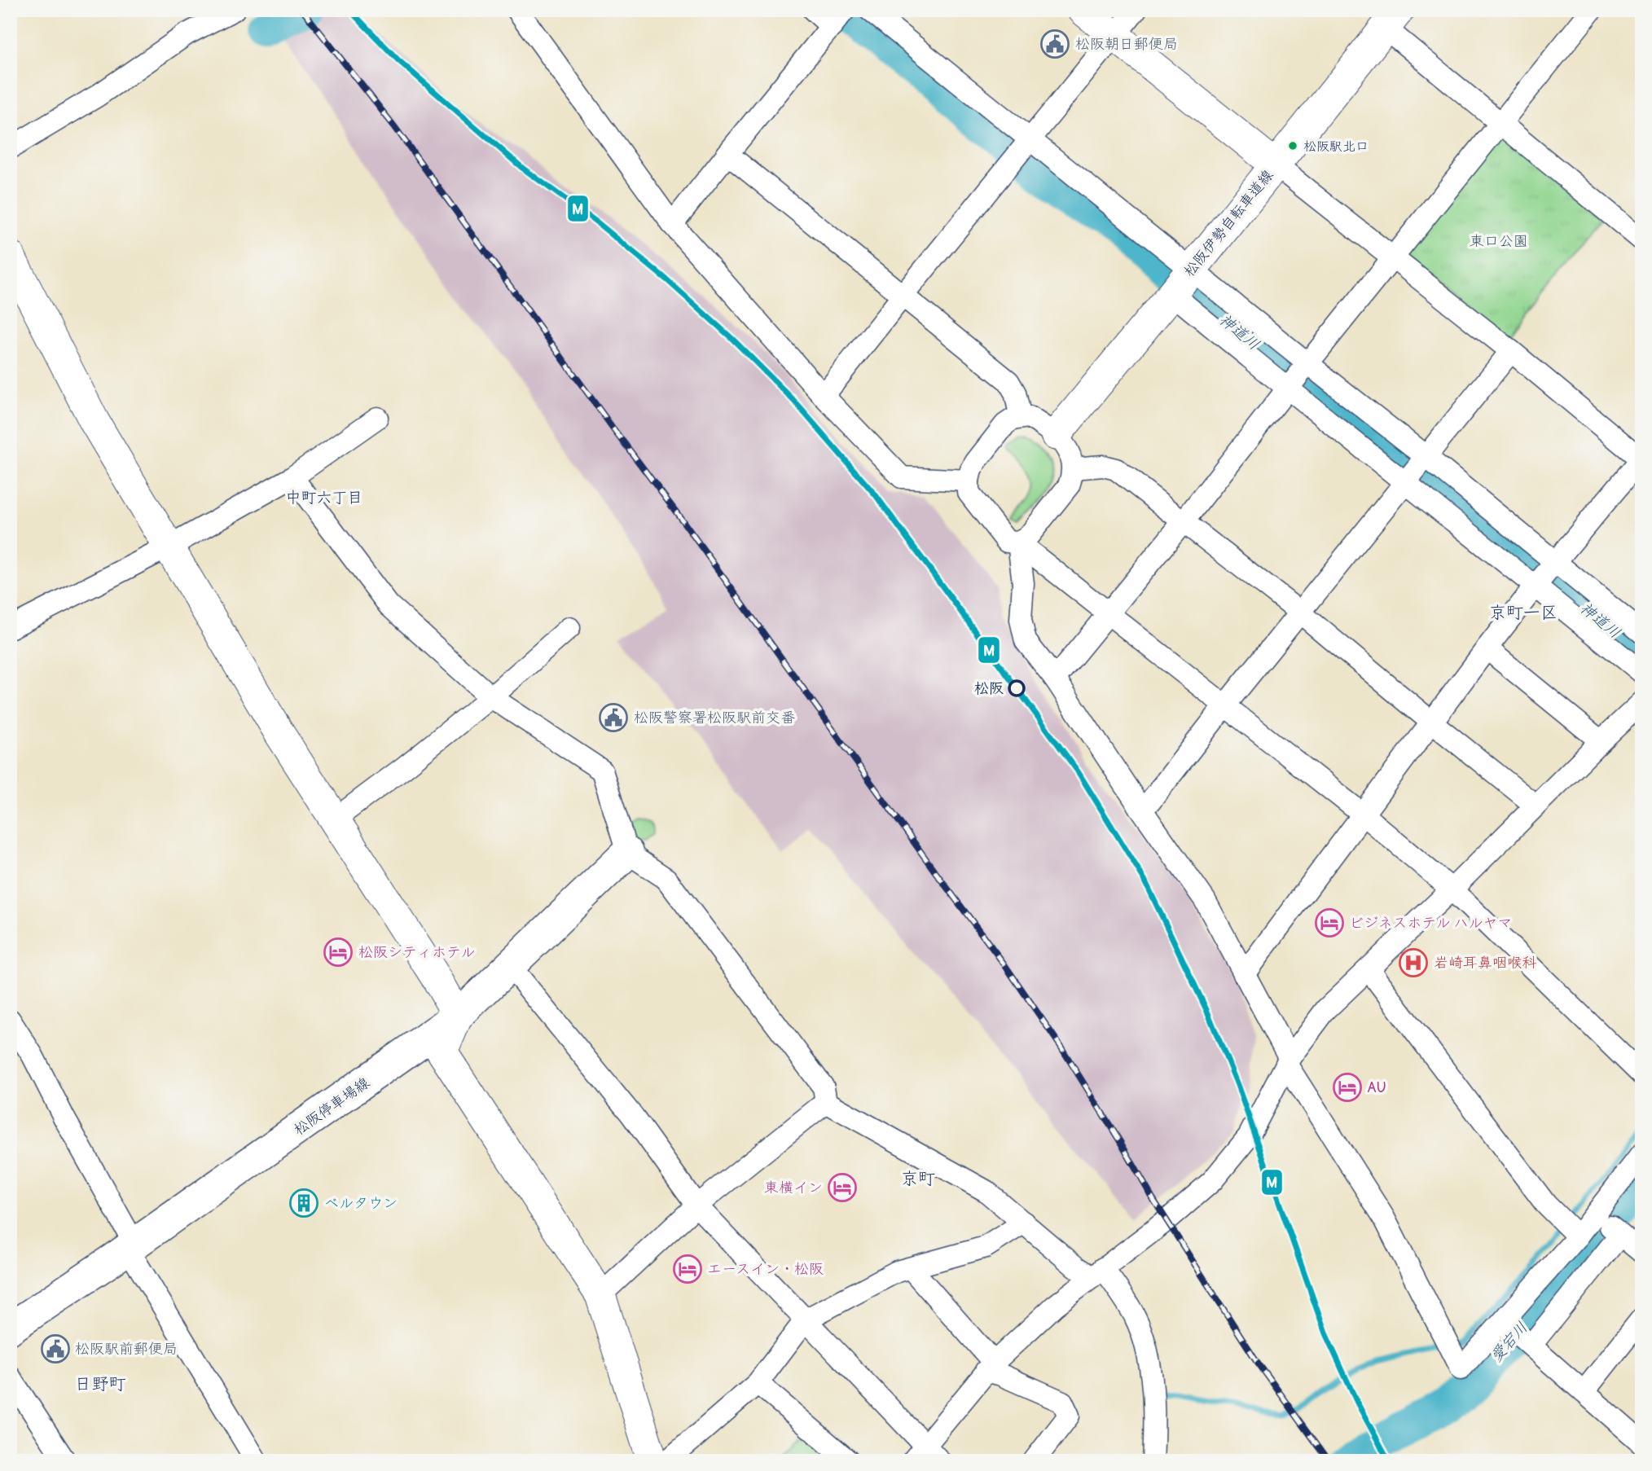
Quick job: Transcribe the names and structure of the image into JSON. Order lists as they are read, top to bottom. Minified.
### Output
{"streets":{"main road":["松阪停車場線"],"street":["松阪伊勢自転車道線"]},"districts":["中町六丁目","京町一区","京町","日野町"],"water":["神道川","愛宕川"],"parks":["東口公園"],"places":{"public building":["松阪朝日郵便局","松阪警察署松阪駅前交番","松阪駅前郵便局"],"other":["松阪駅北口","松阪"],"hotel":["ビジネスホテル ハルヤマ","松阪シティホテル","AU","東横イン","エースイン・松阪"],"hospital":["岩崎耳鼻咽喉科"],"building":["ベルタウン"]},"lines":["transit line M"]}
